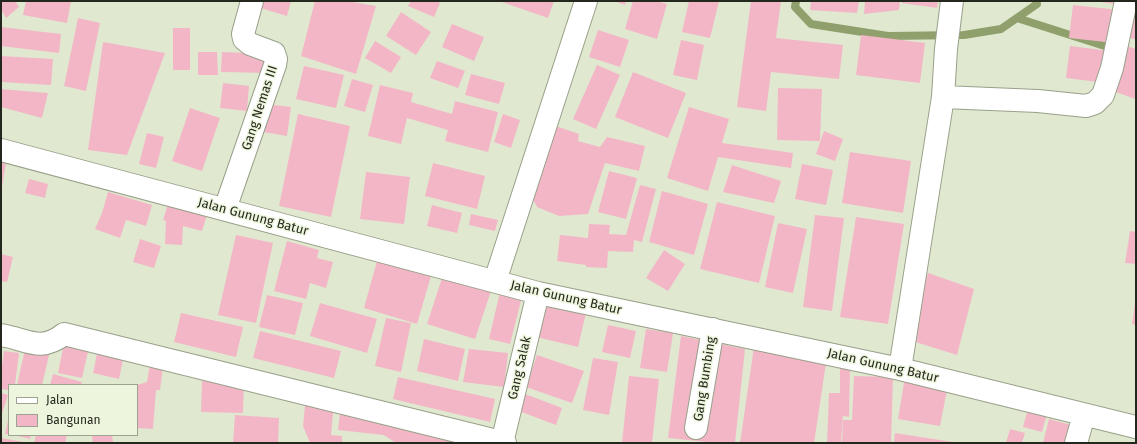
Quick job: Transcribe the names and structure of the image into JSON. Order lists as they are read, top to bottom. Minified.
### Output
{"streets":{"street":["Gang Nemas III","Jalan Gunung Batur","Gang Salak","Gang Bumbing"]},"crossings":[["Gang Nemas III","Jalan Gunung Batur"],["Jalan Gunung Batur","Gang Salak"],["Jalan Gunung Batur","Gang Bumbing"]],"legend":["Jalan","Bangunan"]}
